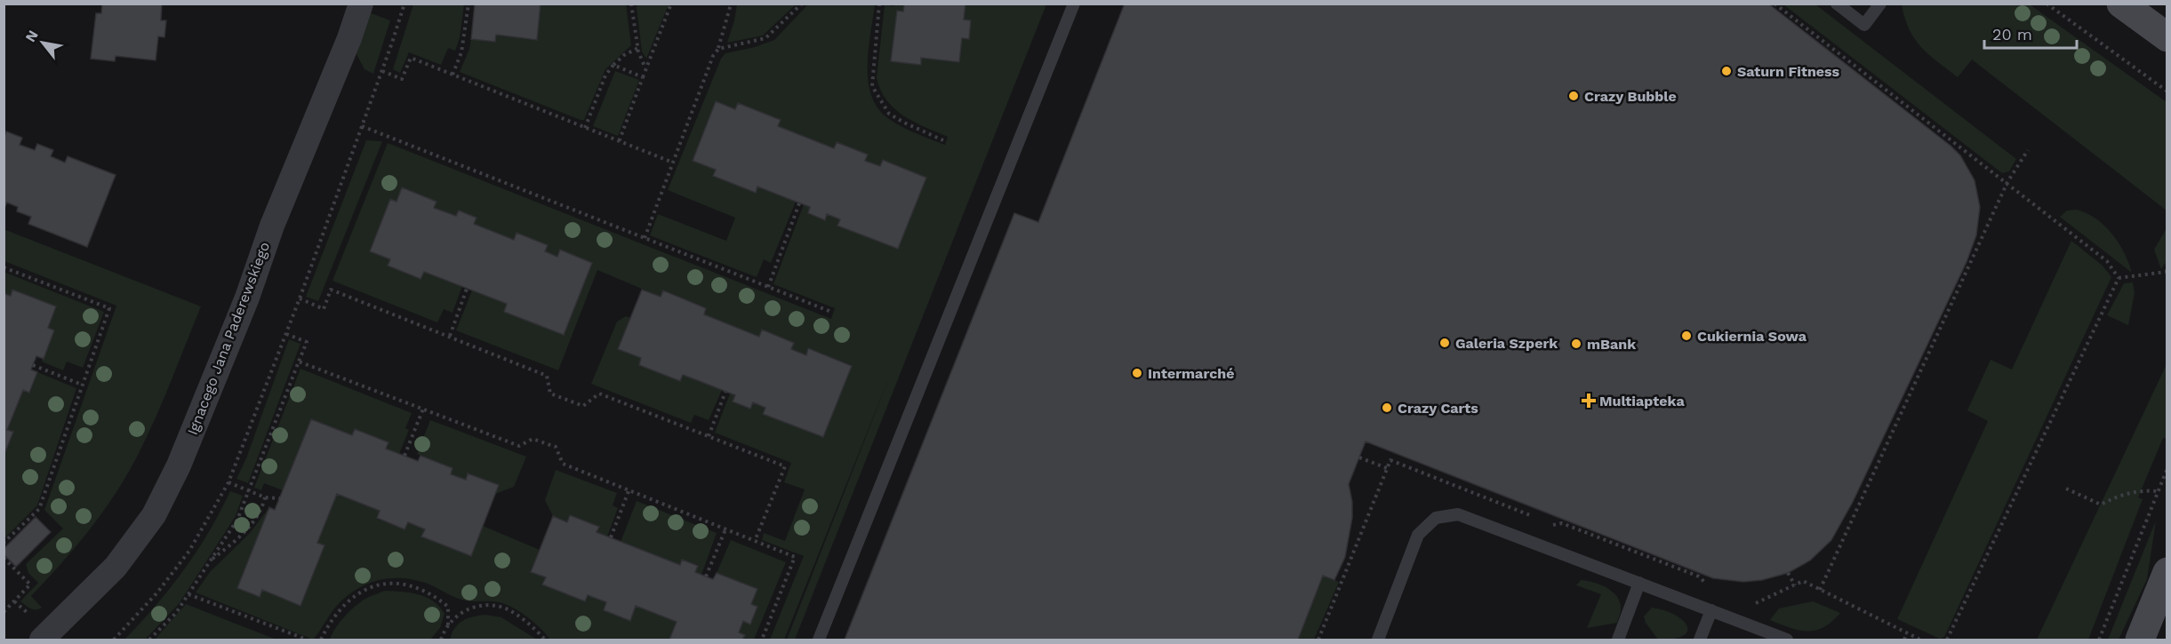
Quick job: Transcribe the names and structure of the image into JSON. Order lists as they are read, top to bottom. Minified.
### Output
{"streets":{"street":["Ignacego Jana Paderewskiego"]},"places":{"other":["Saturn Fitness","Crazy Bubble","Cukiernia Sowa","Galeria Szperk","mBank","Intermarché","Crazy Carts"],"health":["Multiapteka"]},"scale_bar":"20 m","north":"top left"}
